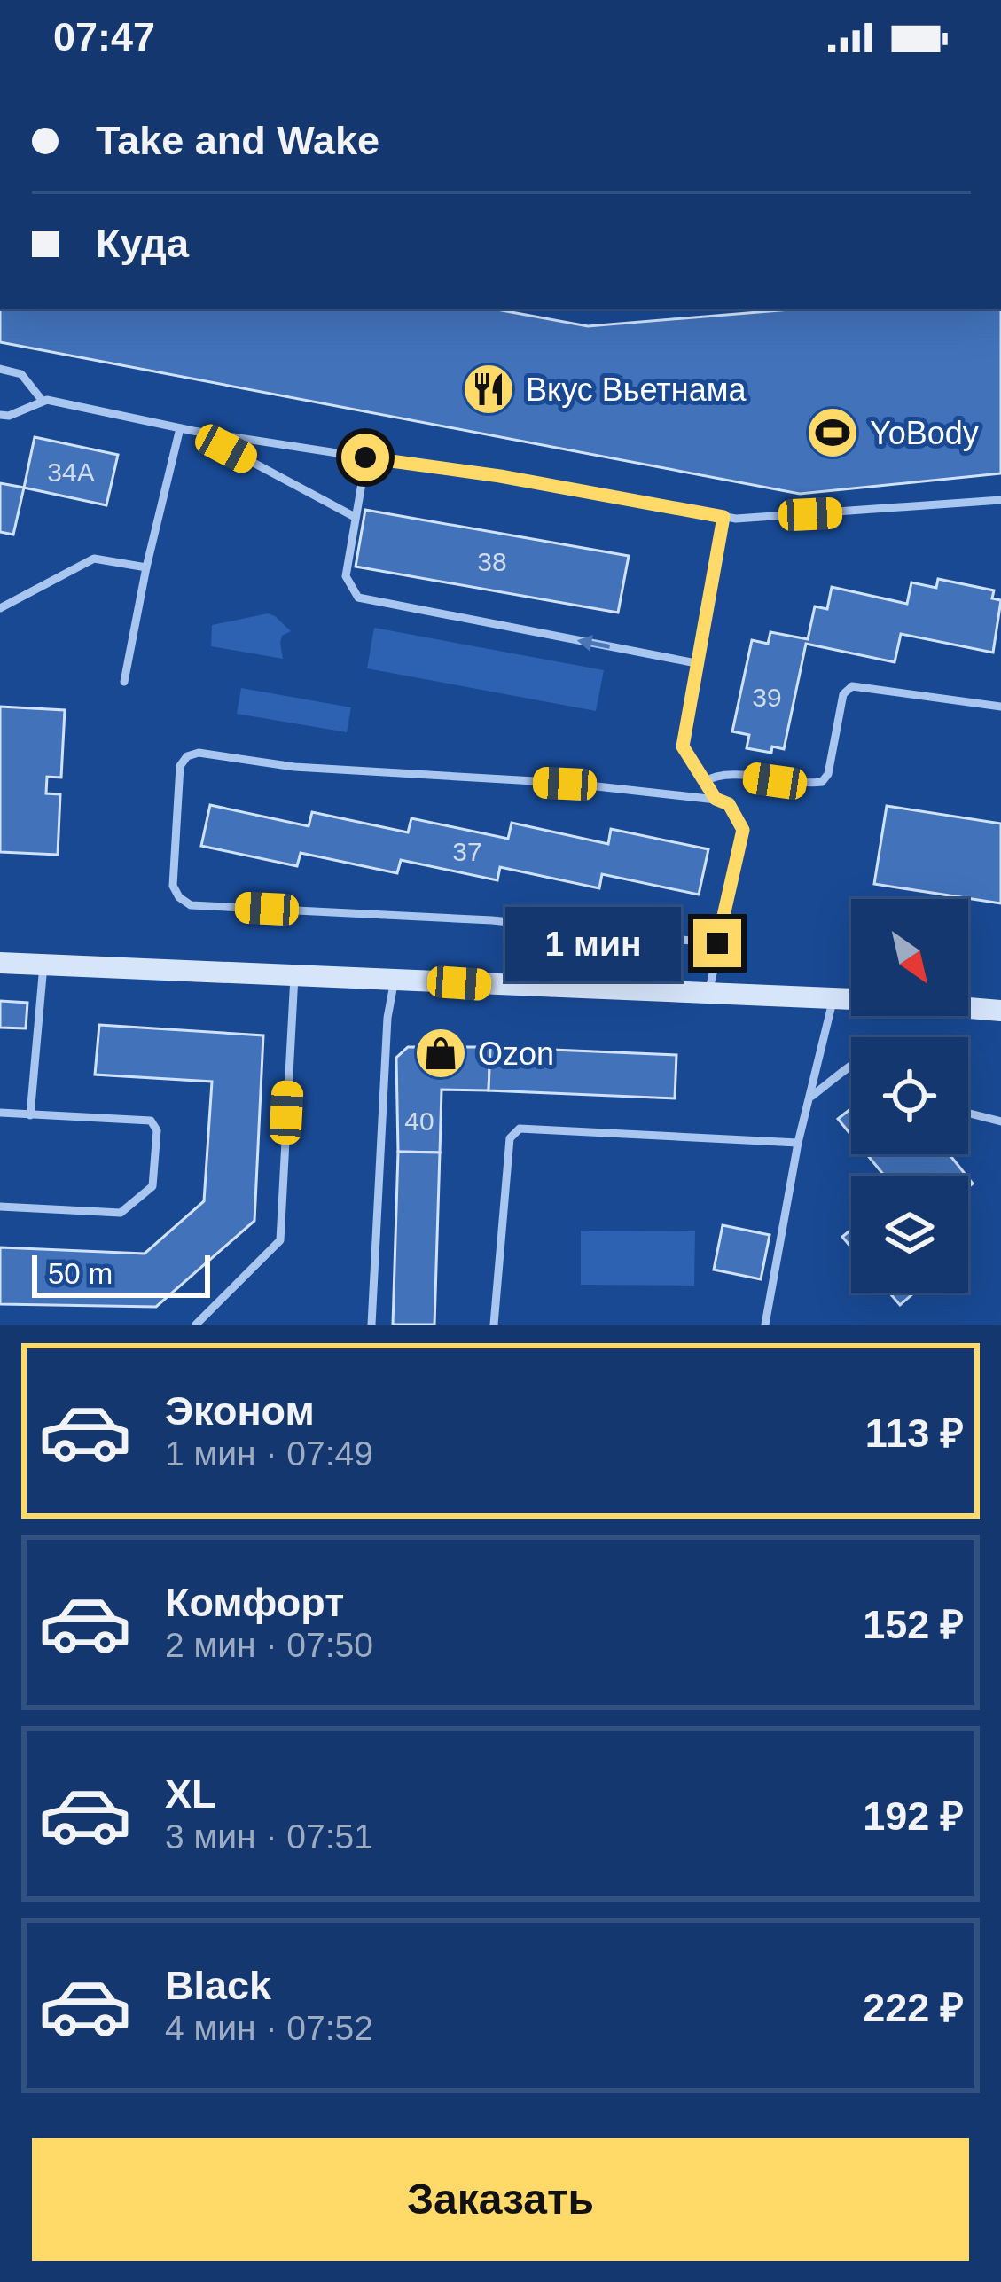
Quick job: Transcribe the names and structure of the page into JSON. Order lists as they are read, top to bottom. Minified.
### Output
{"places":{"restaurant":["Вкус Вьетнама"],"sports":["YoBody"],"shop":["Ozon"]},"house_numbers":["34А","38","39","37","40"],"scale_bar":"50 m","north":"bottom right","page":{"status":"07:47","banner":["Take and Wake","Куда"],"bubble":"1 мин","scale":"50 m","list":[{"name":"Эконом","note":"1 мин · 07:49","value":"113 ₽"},{"name":"Комфорт","note":"2 мин · 07:50","value":"152 ₽"},{"name":"XL","note":"3 мин · 07:51","value":"192 ₽"},{"name":"Black","note":"4 мин · 07:52","value":"222 ₽"}],"buttons":"Заказать"}}
